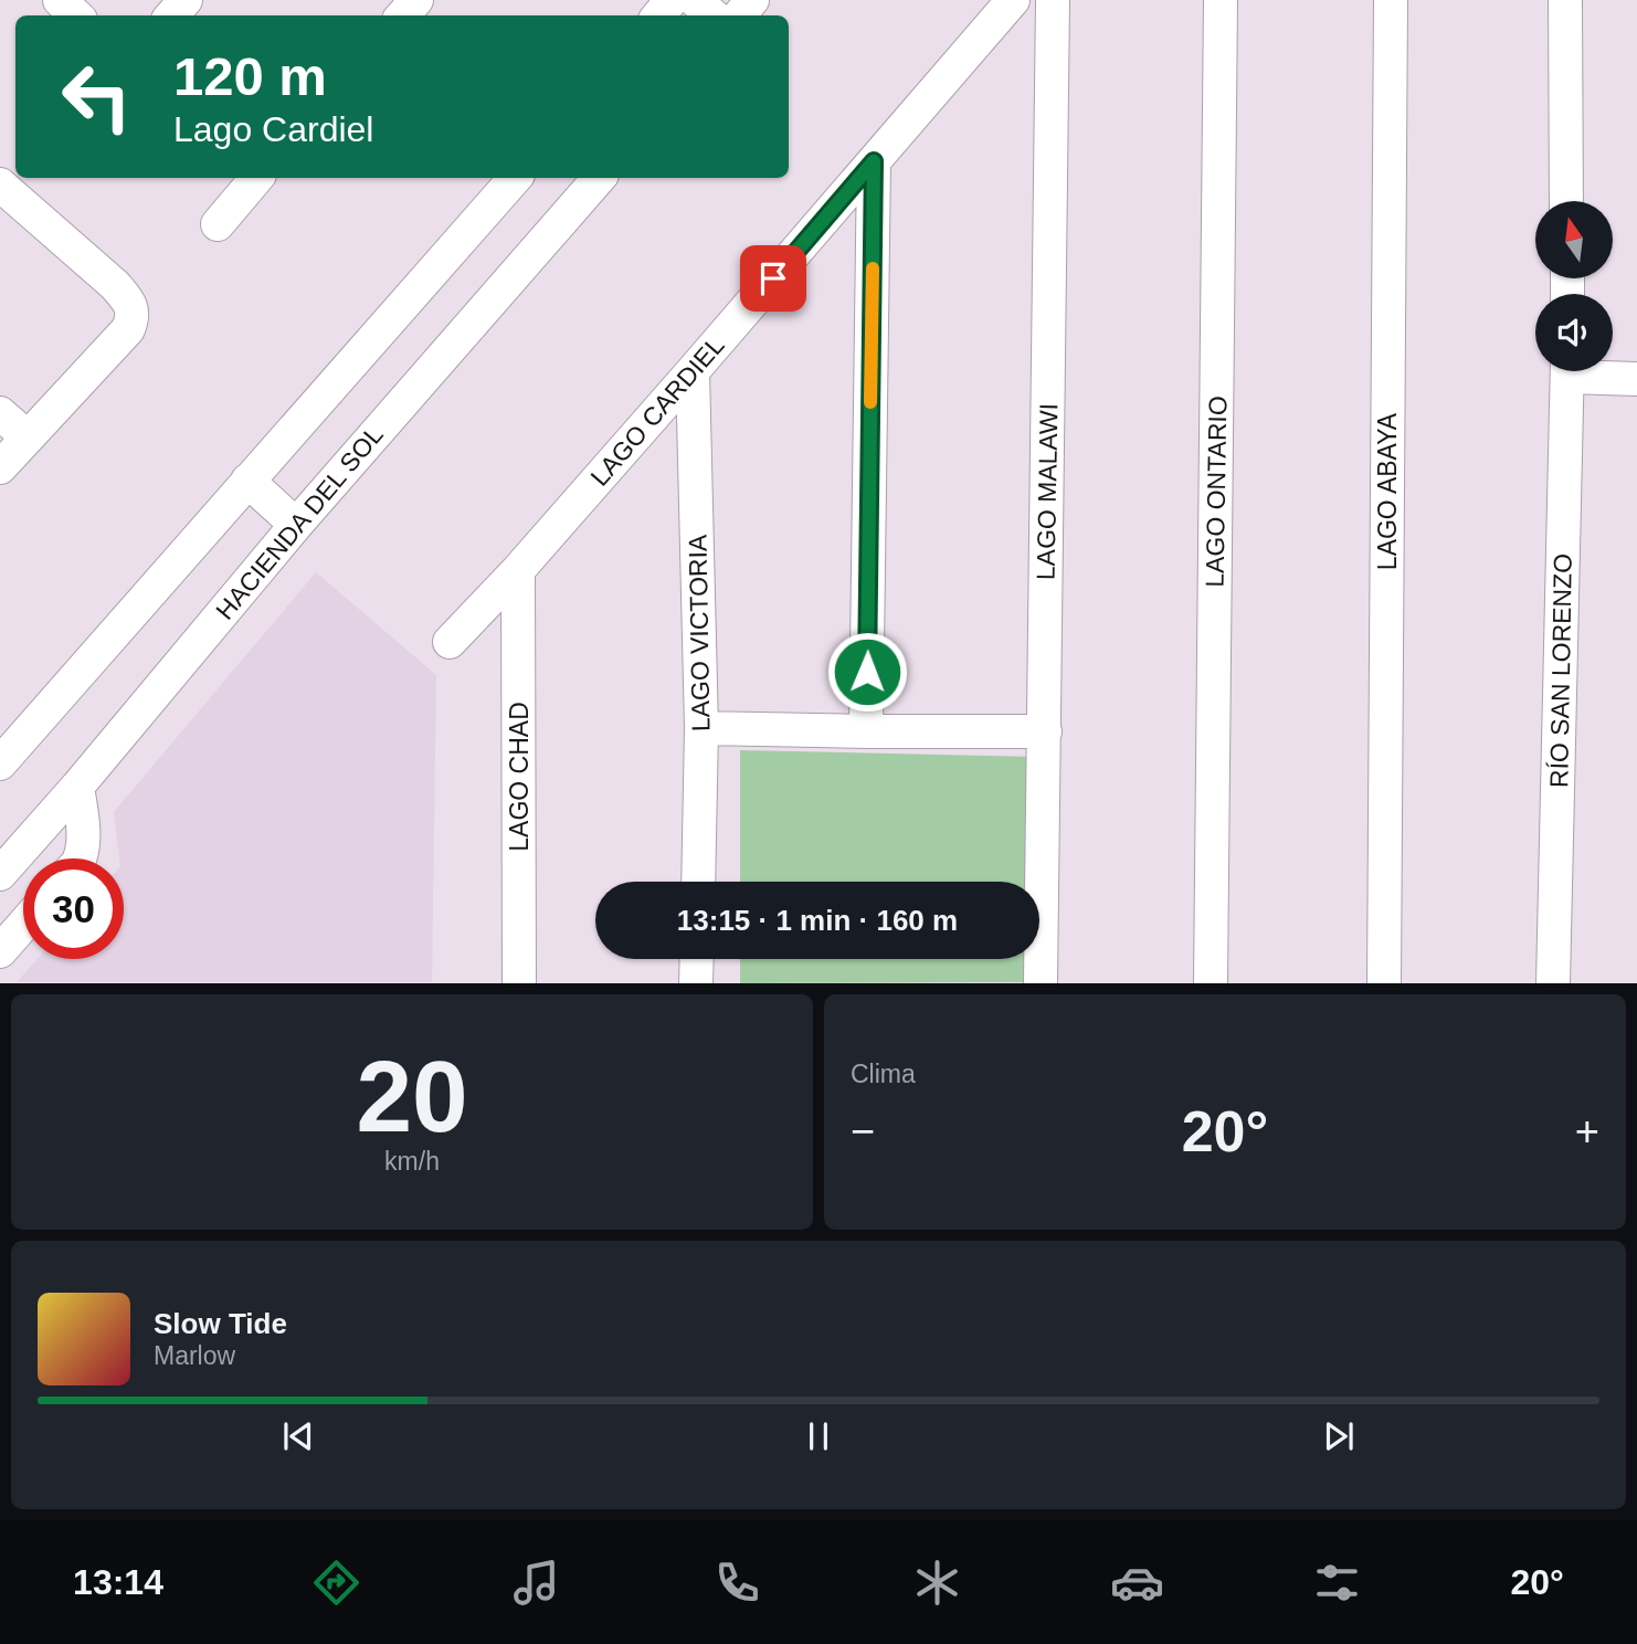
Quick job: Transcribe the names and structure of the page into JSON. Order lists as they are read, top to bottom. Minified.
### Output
{"streets":{"street":["LAGO CARDIEL","LAGO MALAWI","LAGO ONTARIO","LAGO ABAYA","HACIENDA DEL SOL","LAGO VICTORIA","RÍO SAN LORENZO","LAGO CHAD"]},"crossings":[["LAGO CARDIEL","LAGO VICTORIA"],["LAGO CARDIEL","LAGO CHAD"]],"north":"top","page":{"turn":["120 m","Lago Cardiel"],"limit":"30","trip":"13:15 · 1 min · 160 m","tile":[["20","km/h"],"Clima"],"heat":["−","20°","+"],"song":["Slow Tide","Marlow"],"tabs":["13:14","20°"]}}
